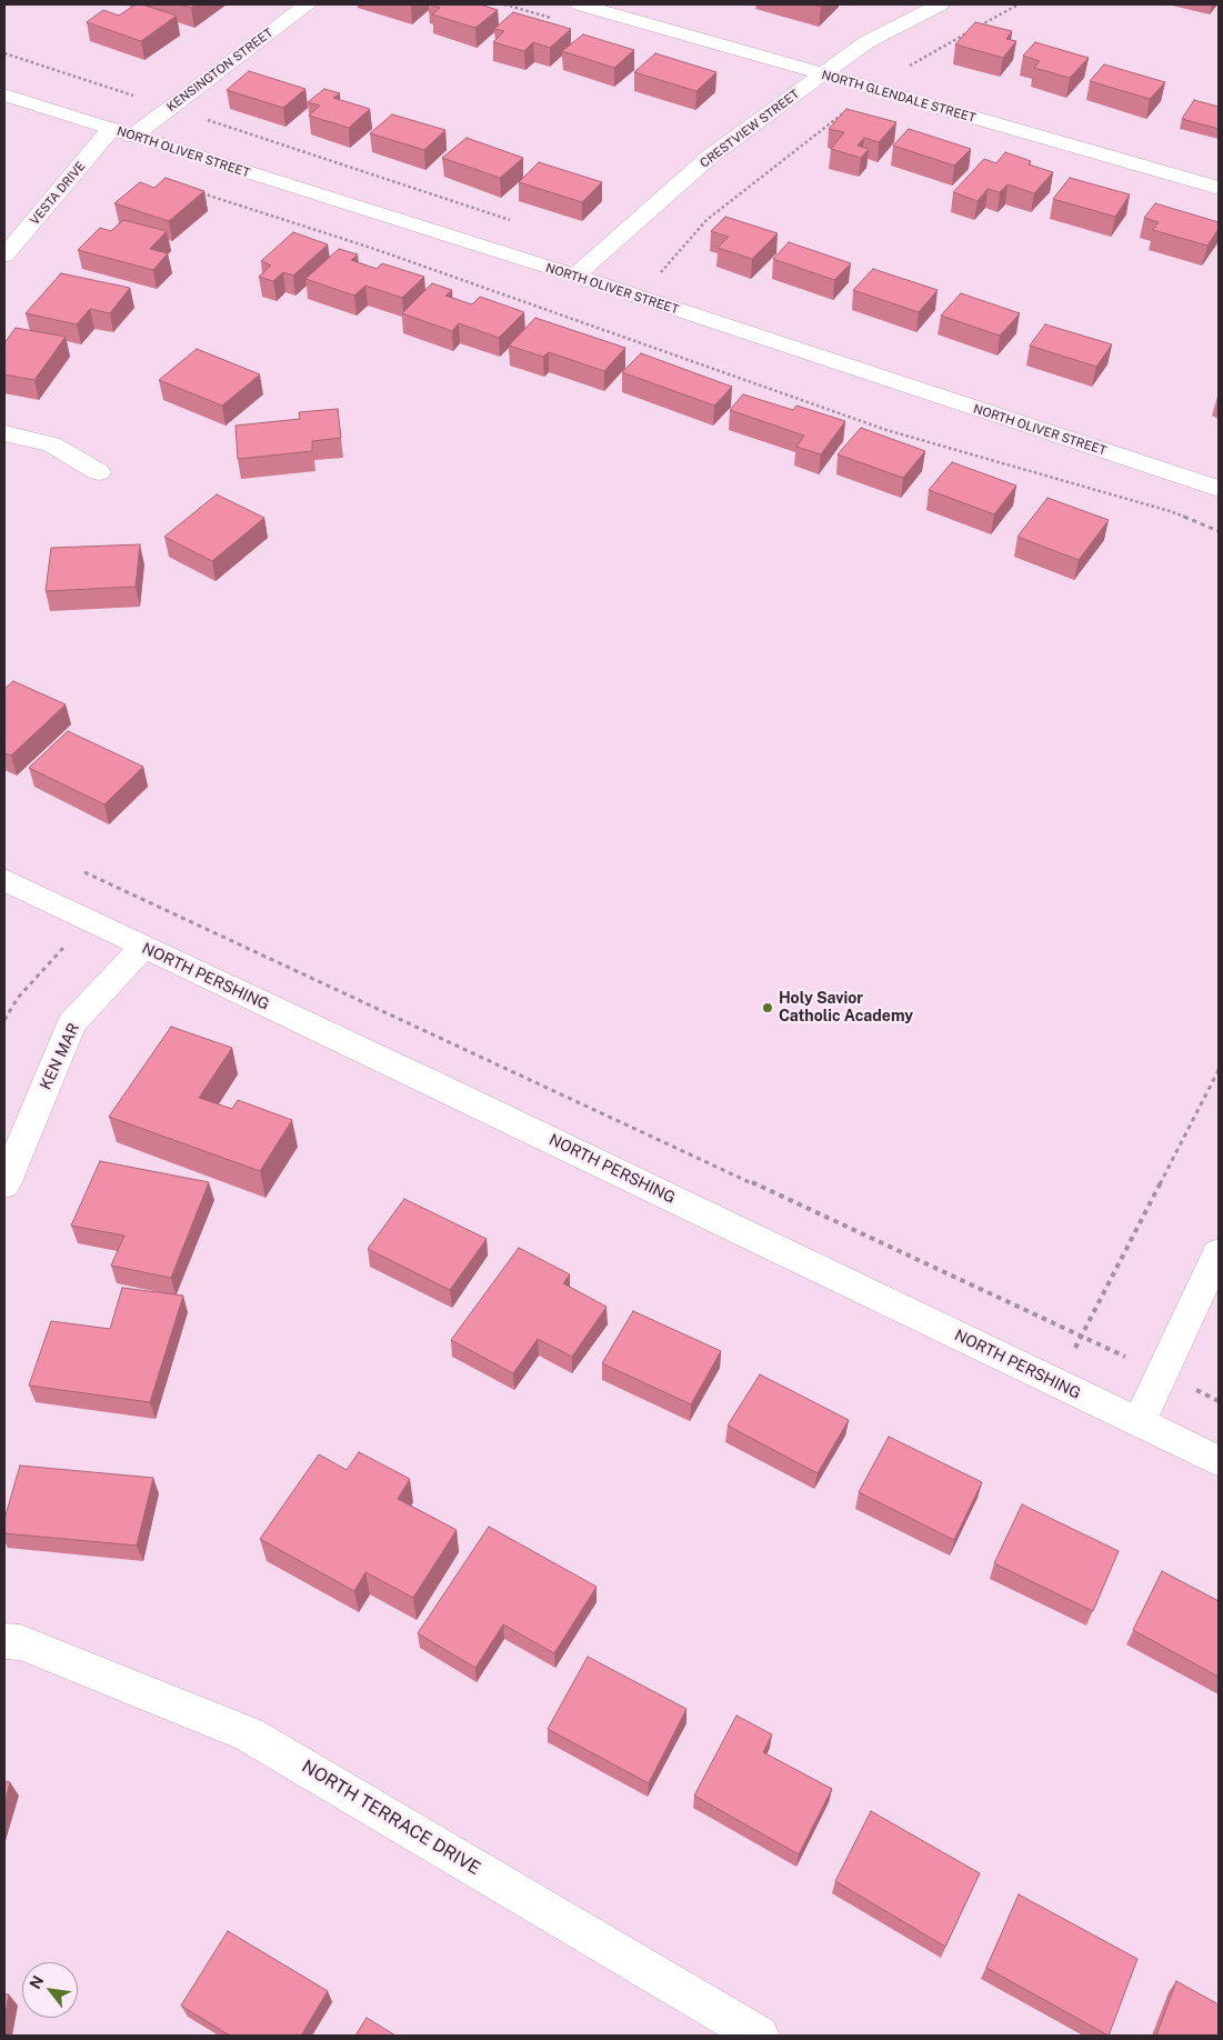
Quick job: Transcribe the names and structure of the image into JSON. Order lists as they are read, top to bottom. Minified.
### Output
{"streets":{"street":["KENSINGTON STREET","NORTH GLENDALE STREET","CRESTVIEW STREET","NORTH OLIVER STREET","VESTA DRIVE","NORTH PERSHING","KEN MAR","NORTH TERRACE DRIVE"]},"crossings":[["KENSINGTON STREET","NORTH OLIVER STREET"],["NORTH GLENDALE STREET","CRESTVIEW STREET"],["CRESTVIEW STREET","NORTH OLIVER STREET"],["NORTH OLIVER STREET","VESTA DRIVE"],["NORTH PERSHING","KEN MAR"]],"places":["Holy Savior Catholic Academy"],"north":"top left"}
